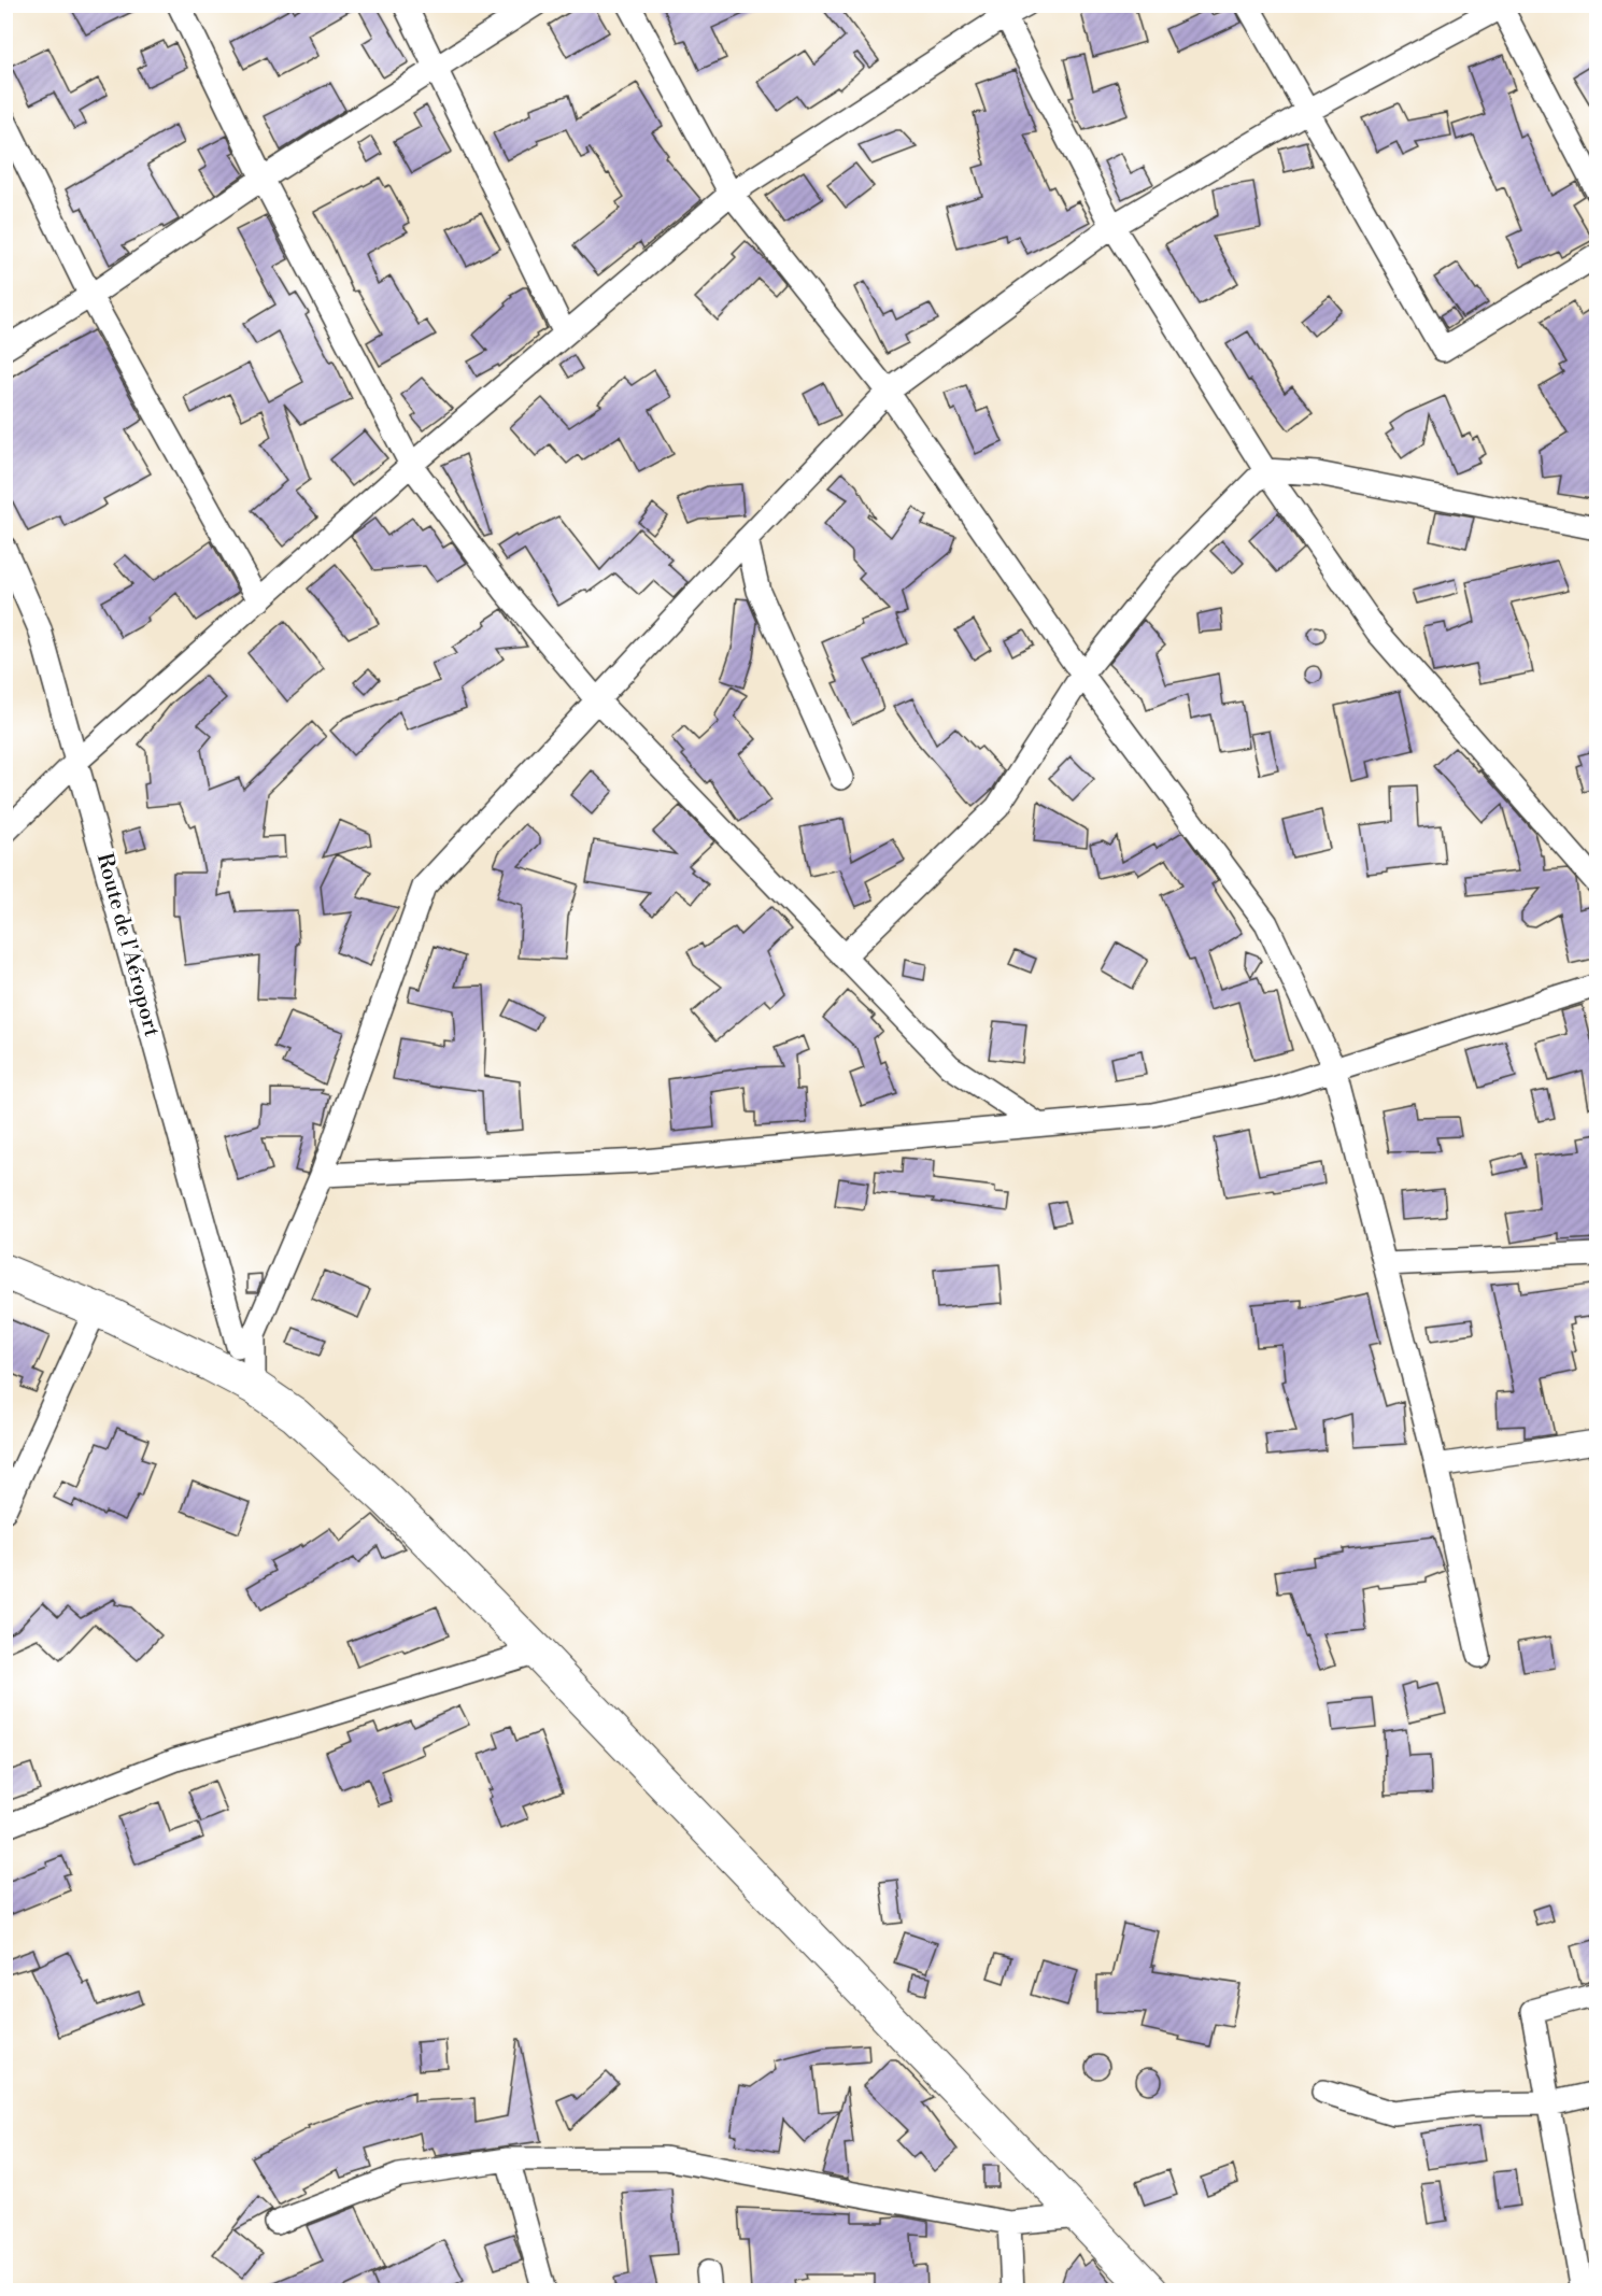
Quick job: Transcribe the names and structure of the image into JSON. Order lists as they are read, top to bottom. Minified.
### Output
{"streets":{"street":["Route de l'Aéroport"]}}
